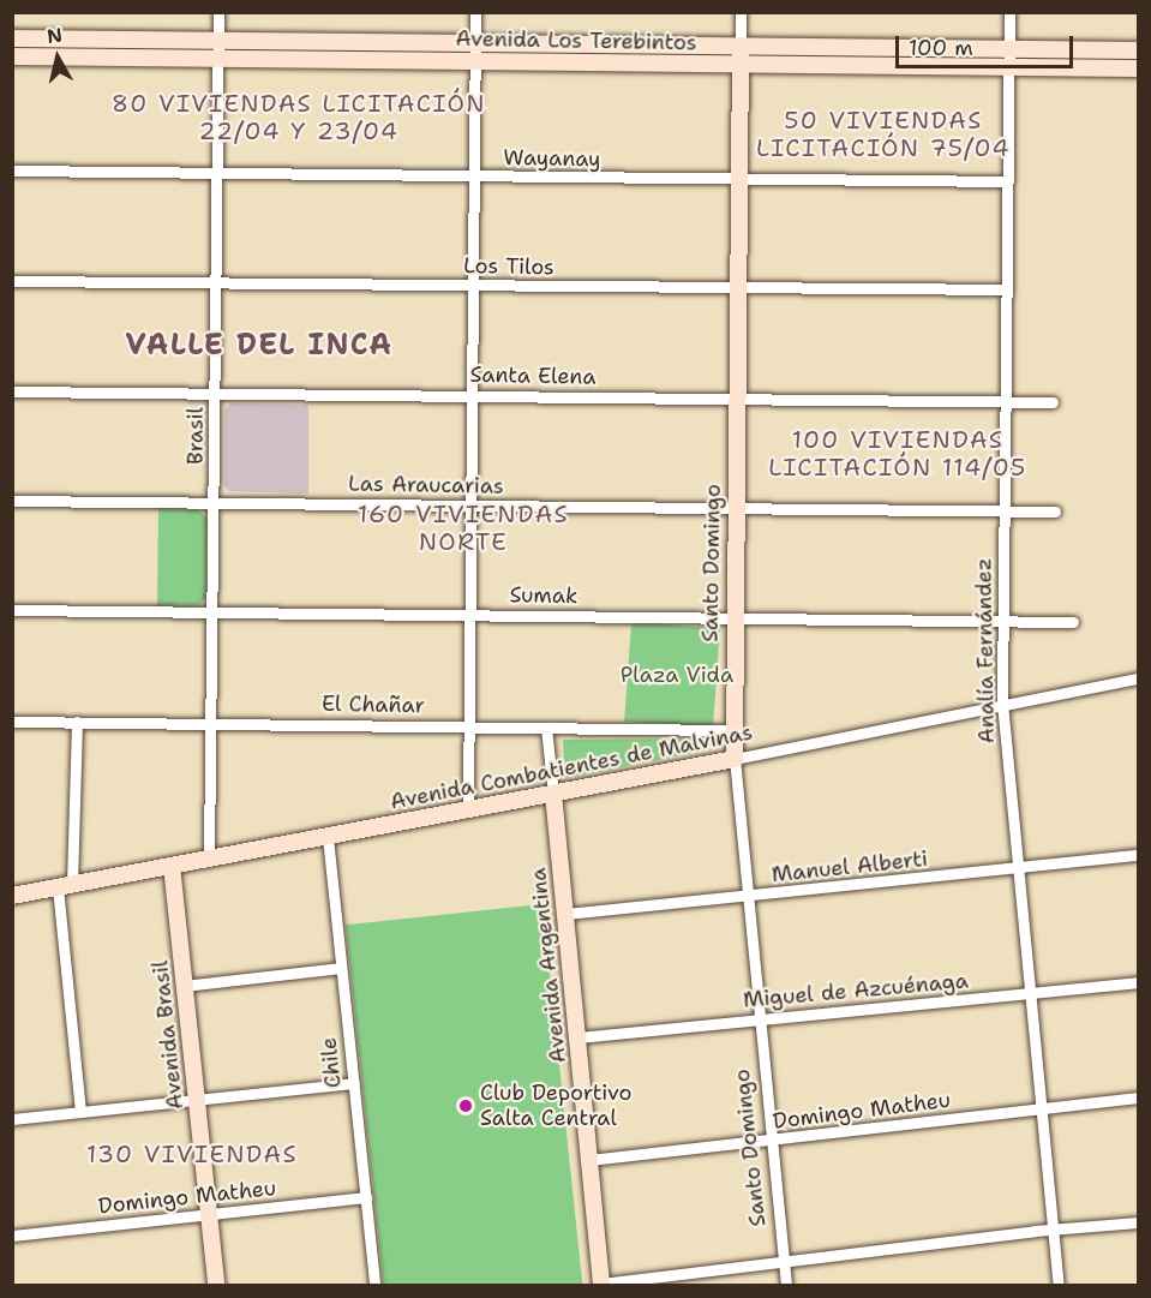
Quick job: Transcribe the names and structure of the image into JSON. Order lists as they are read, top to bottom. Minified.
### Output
{"streets":{"street":["Avenida Los Terebintos","Wayanay","Los Tilos","Santa Elena","Brasil","Las Araucarias","Santo Domingo","Sumak","Analía Fernández","El Chañar","Avenida Combatientes de Malvinas","Manuel Alberti","Avenida Argentina","Miguel de Azcuénaga","Avenida Brasil","Chile","Domingo Matheu"]},"crossings":[["Avenida Los Terebintos","Brasil"],["Avenida Los Terebintos","Santo Domingo"],["Avenida Los Terebintos","Analía Fernández"],["Wayanay","Brasil"],["Wayanay","Santo Domingo"],["Wayanay","Analía Fernández"],["Los Tilos","Brasil"],["Los Tilos","Santo Domingo"],["Los Tilos","Analía Fernández"],["Santa Elena","Brasil"],["Santa Elena","Santo Domingo"],["Santa Elena","Analía Fernández"],["Brasil","Las Araucarias"],["Brasil","Sumak"],["Brasil","El Chañar"],["Brasil","Avenida Combatientes de Malvinas"],["Las Araucarias","Santo Domingo"],["Las Araucarias","Analía Fernández"],["Santo Domingo","Sumak"],["Santo Domingo","El Chañar"],["Santo Domingo","Avenida Combatientes de Malvinas"],["Santo Domingo","Manuel Alberti"],["Santo Domingo","Miguel de Azcuénaga"],["Santo Domingo","Domingo Matheu"],["Sumak","Analía Fernández"],["Analía Fernández","Avenida Combatientes de Malvinas"],["Analía Fernández","Manuel Alberti"],["Analía Fernández","Miguel de Azcuénaga"],["Analía Fernández","Domingo Matheu"],["El Chañar","Avenida Argentina"],["Avenida Combatientes de Malvinas","Avenida Argentina"],["Avenida Combatientes de Malvinas","Avenida Brasil"],["Avenida Combatientes de Malvinas","Chile"],["Manuel Alberti","Avenida Argentina"],["Avenida Argentina","Miguel de Azcuénaga"],["Avenida Argentina","Domingo Matheu"],["Avenida Brasil","Domingo Matheu"],["Chile","Domingo Matheu"]],"districts":["80 VIVIENDAS LICITACIÓN 22/04 Y 23/04","50 VIVIENDAS LICITACIÓN 75/04","VALLE DEL INCA","100 VIVIENDAS LICITACIÓN 114/05","160 VIVIENDAS NORTE","130 VIVIENDAS"],"parks":["Plaza Vida"],"places":["Club Deportivo Salta Central"],"scale_bar":"100 m","north":"top"}
